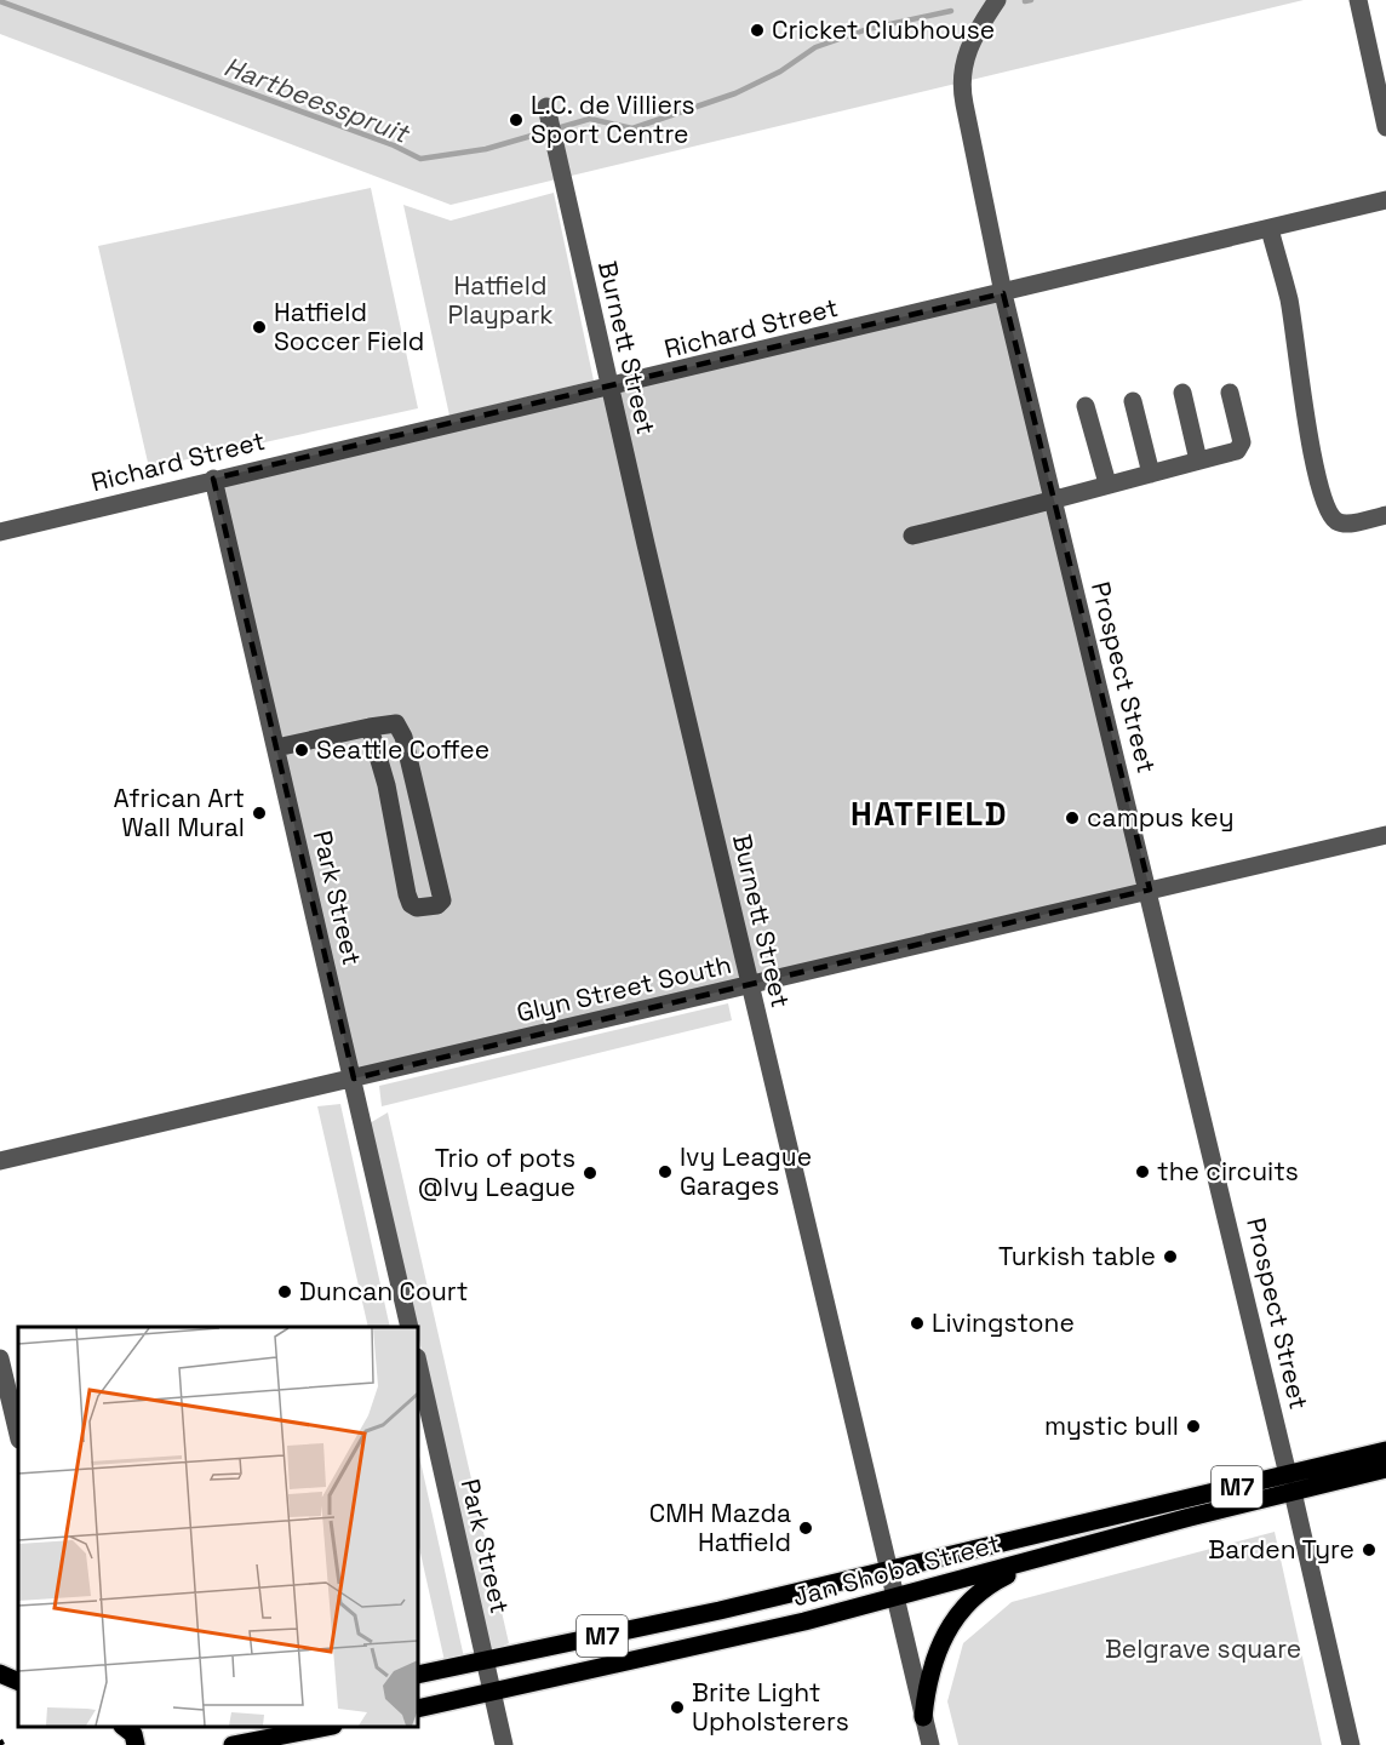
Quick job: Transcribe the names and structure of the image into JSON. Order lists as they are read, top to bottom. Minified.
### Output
{"streets":{"main road":["M7","Jan Shoba Street"],"street":["Richard Street","Burnett Street","Prospect Street","Park Street","Glyn Street South"]},"crossings":[["Richard Street","Burnett Street"],["Richard Street","Prospect Street"],["Richard Street","Park Street"],["Burnett Street","Glyn Street South"],["Burnett Street","Jan Shoba Street"],["Prospect Street","Glyn Street South"],["Prospect Street","Jan Shoba Street"],["Park Street","Glyn Street South"],["Park Street","M7"],["Park Street","Jan Shoba Street"],["M7","Jan Shoba Street"]],"districts":["HATFIELD"],"water":["Hartbeesspruit"],"parks":["Hatfield Playpark","Belgrave square"],"places":["Cricket Clubhouse","L.C. de Villiers Sport Centre","Hatfield Soccer Field","Seattle Coffee","African Art Wall Mural","campus key","Ivy League Garages","the circuits","Trio of pots @Ivy League","Turkish table","Duncan Court","Livingstone","mystic bull","CMH Mazda Hatfield","Barden Tyre","Brite Light Upholsterers"]}
